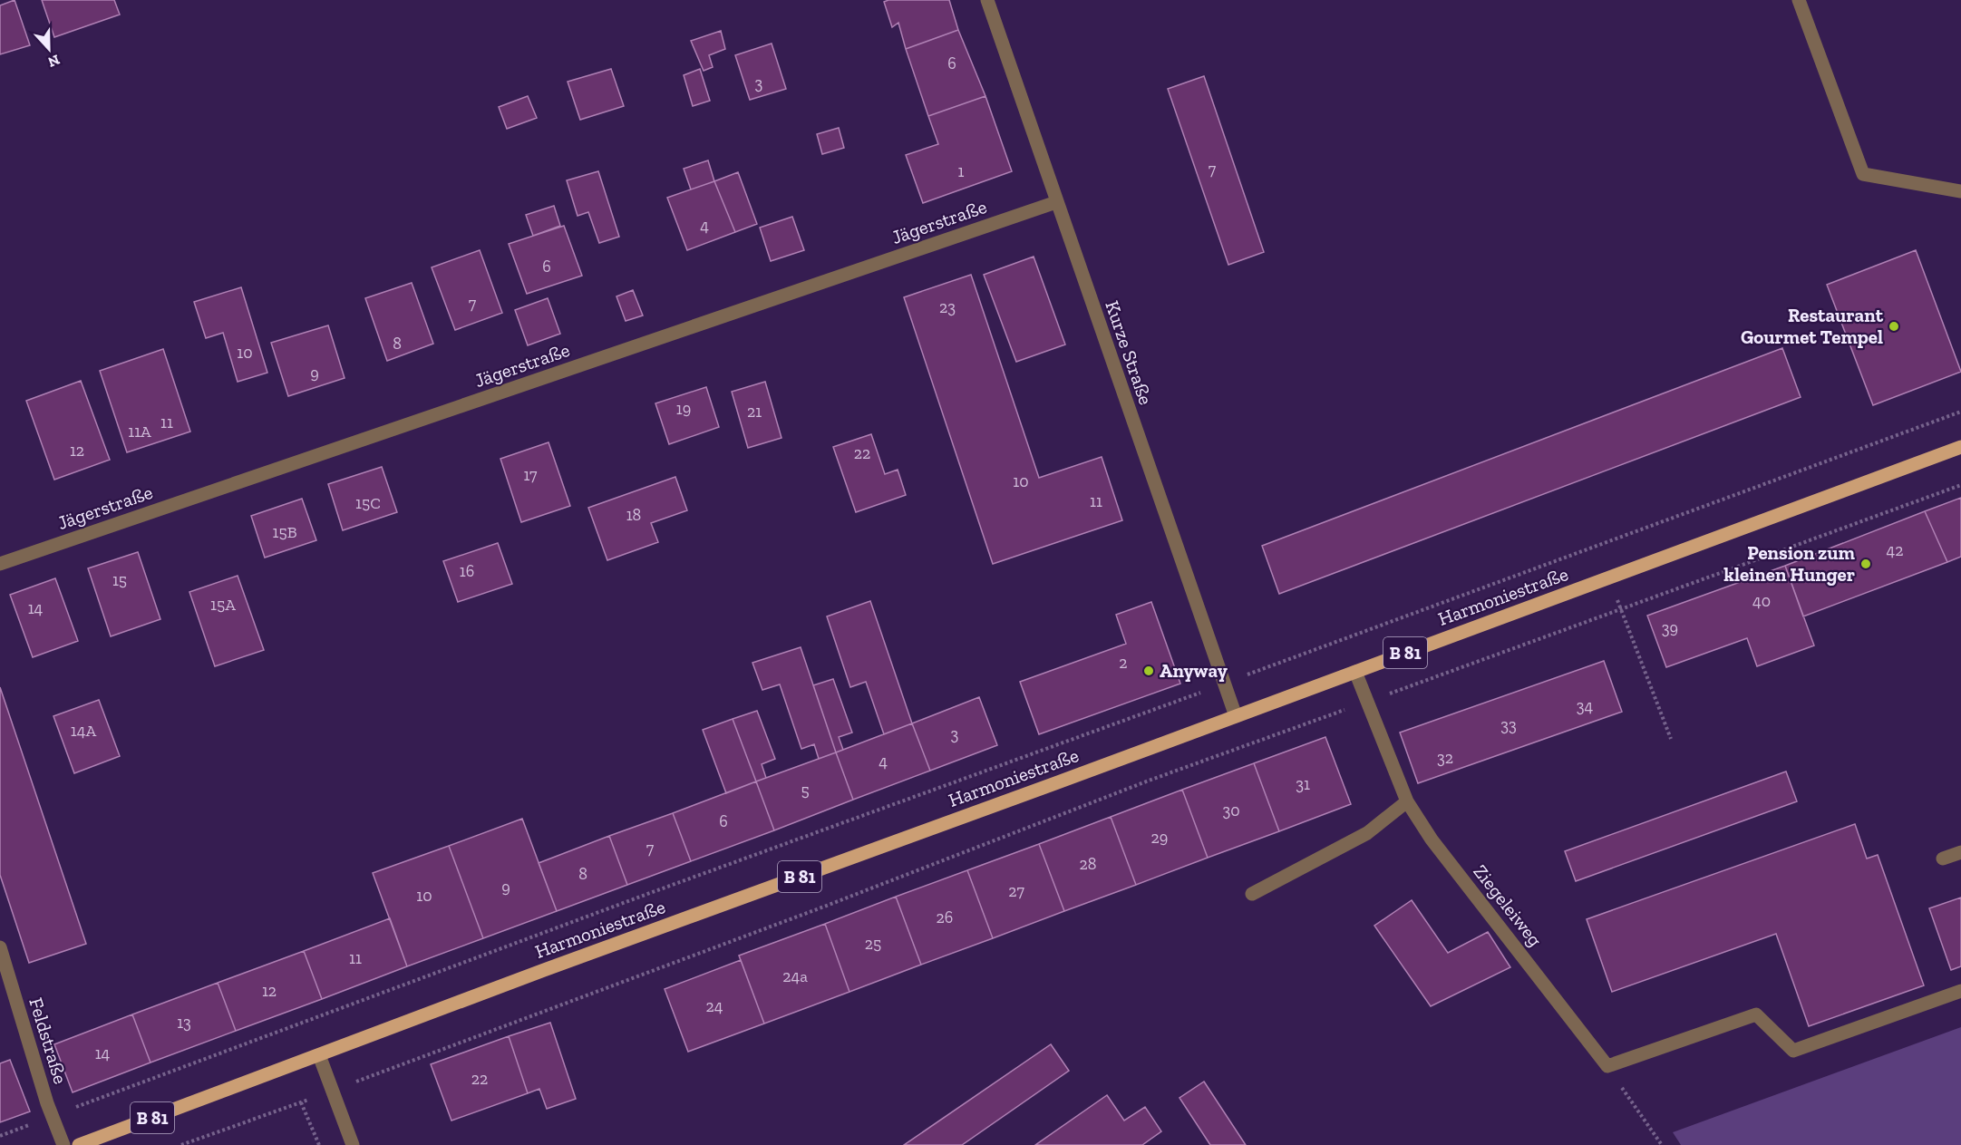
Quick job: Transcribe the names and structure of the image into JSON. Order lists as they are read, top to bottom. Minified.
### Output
{"streets":{"main road":["Harmoniestraße","B 81"],"street":["Jägerstraße","Kurze Straße","Ziegeleiweg","Feldstraße"]},"crossings":[["Jägerstraße","Kurze Straße"],["Kurze Straße","Harmoniestraße"],["Harmoniestraße","Ziegeleiweg"]],"places":["Restaurant Gourmet Tempel","Pension zum kleinen Hunger","Anyway"],"house_numbers":["6","3","7","1","4","6","7","23","8","10","9","19","21","11","11A","12","22","17","10","11","15C","18","15B","42","16","15","40","15A","14","39","2","34","33","14A","3","32","4","31","5","30","6","29","7","28","8","9","27","10","26","25","11","24a","12","24","13","14","22"],"north":"bottom"}
